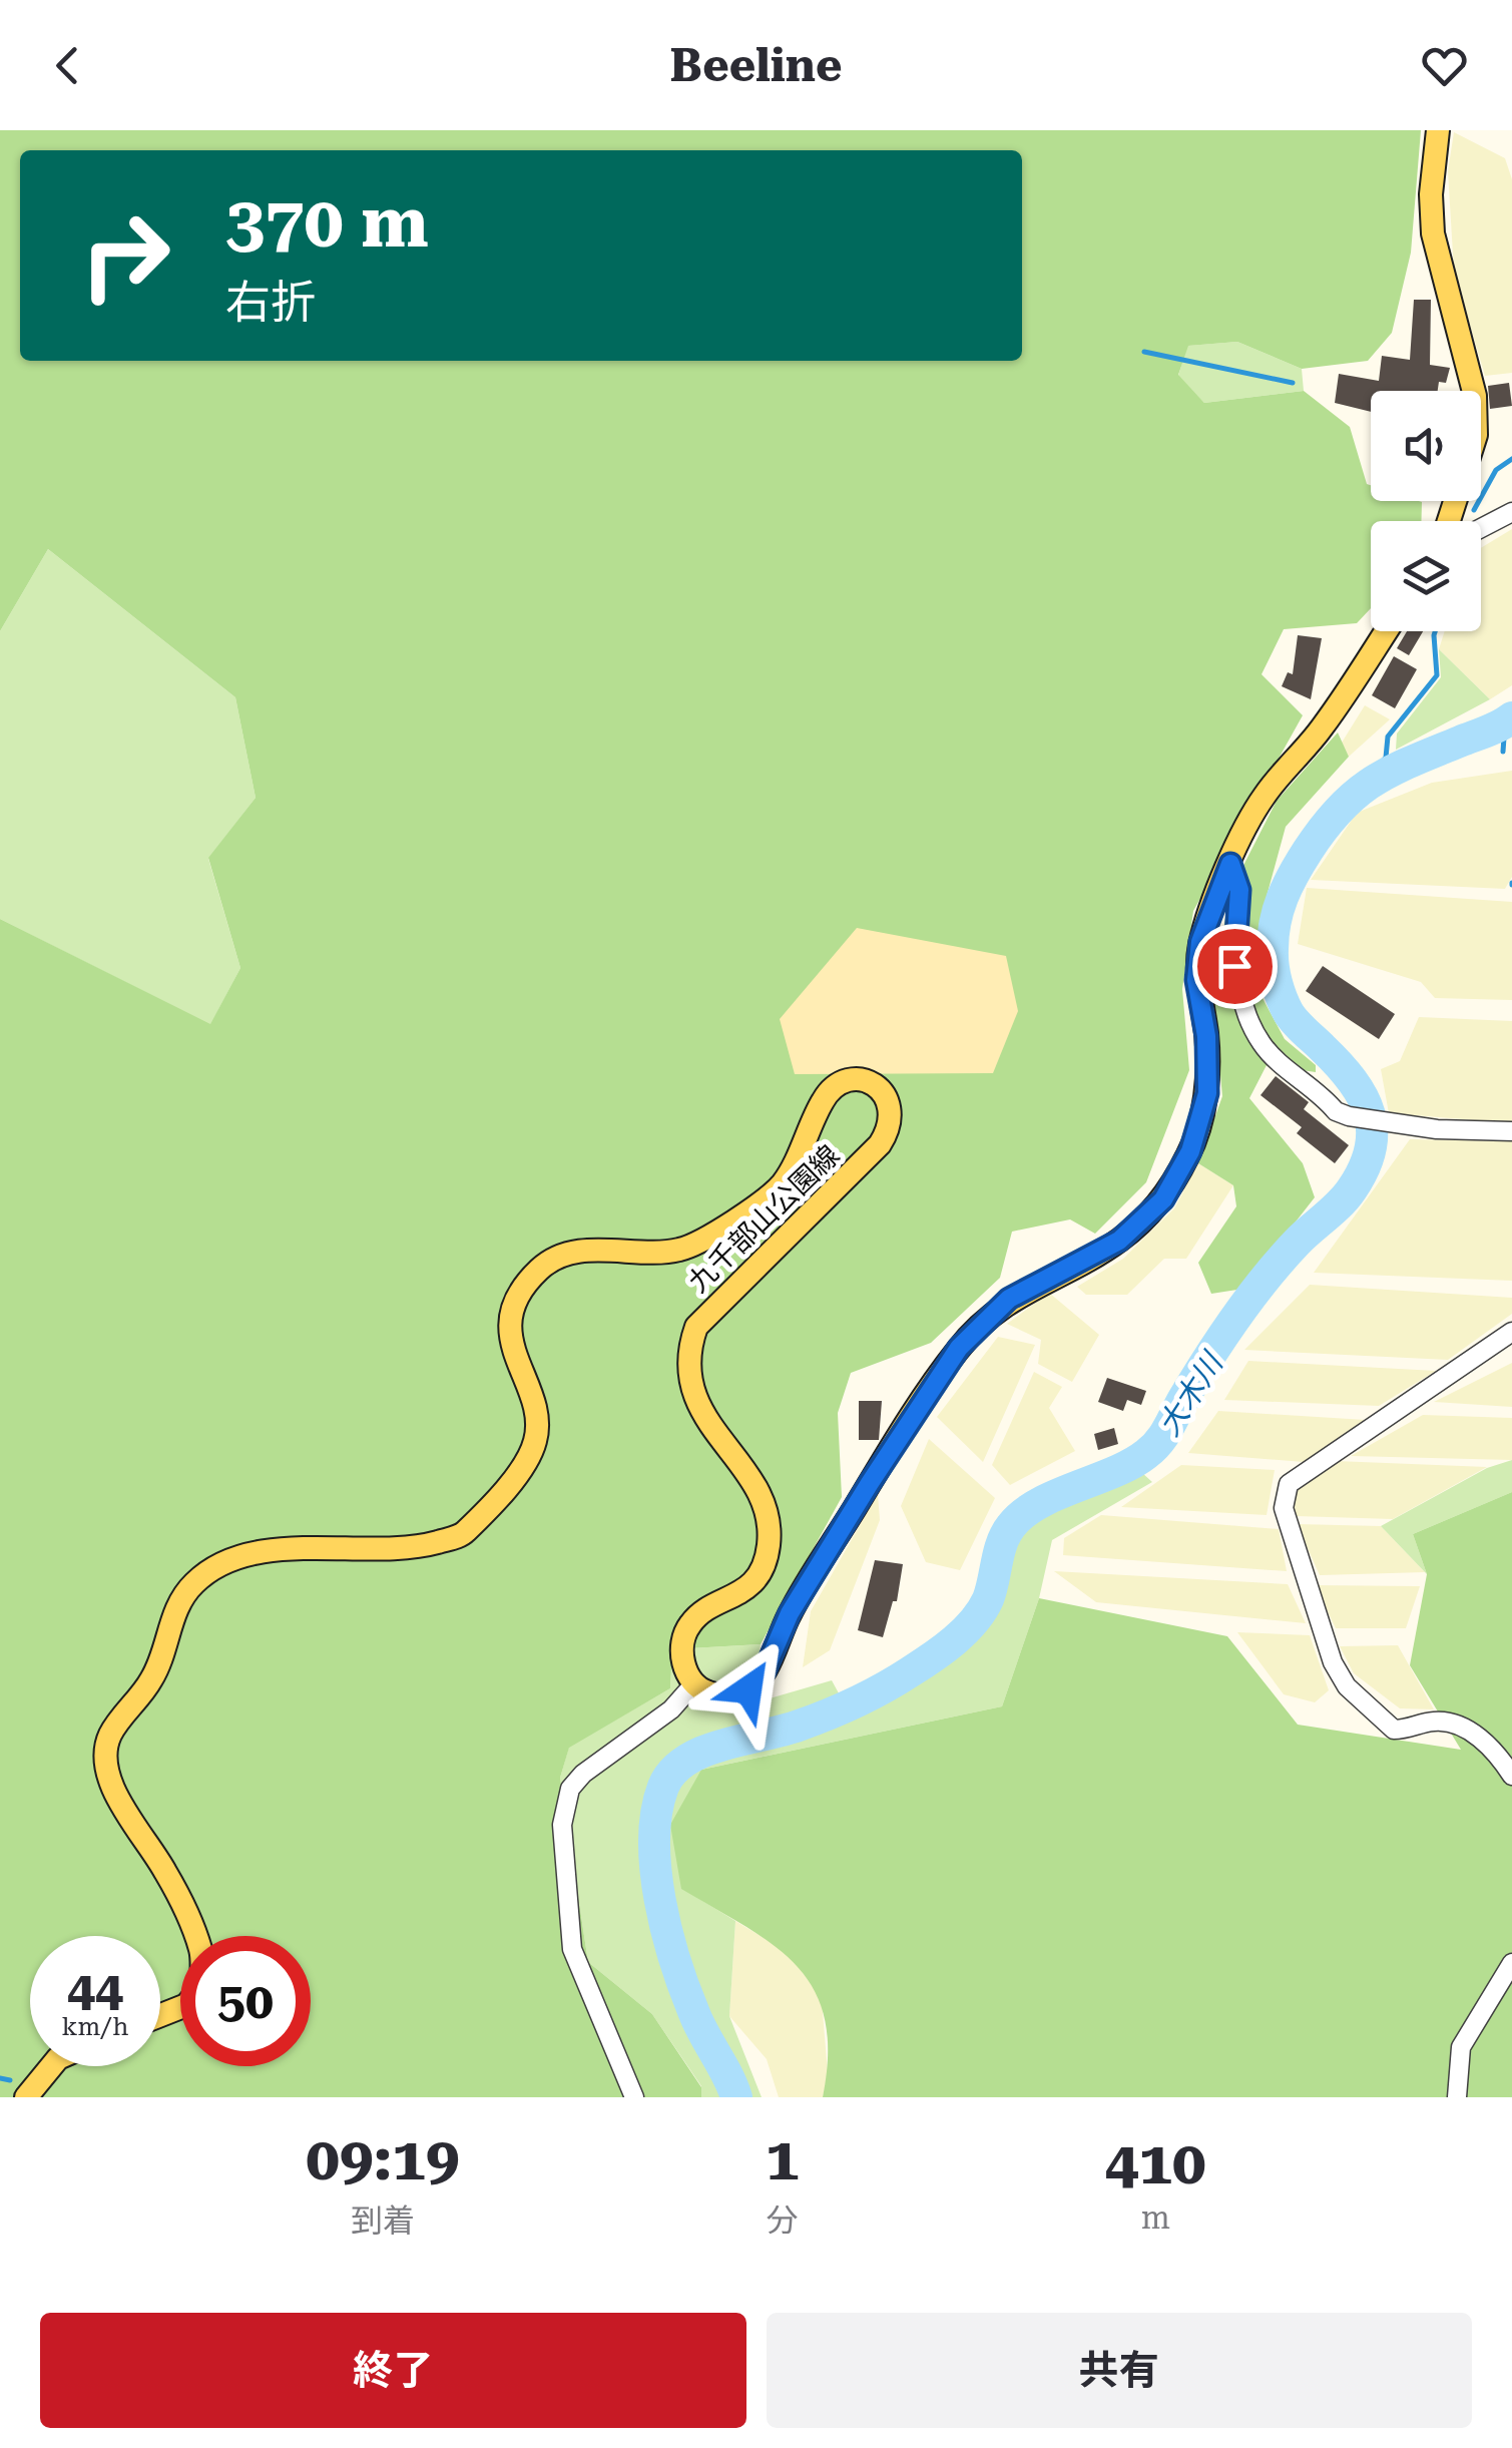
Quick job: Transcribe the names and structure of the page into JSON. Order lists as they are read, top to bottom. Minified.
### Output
{"streets":{"main road":["九千部山公園線"]},"water":["大木川"],"page":{"header":"Beeline","turn":["370 m","右折"],"speed":"44 km/h","limit":"50","eta":["09:19","到着","1","分","410","m"],"buttons":["終了","共有"]}}
